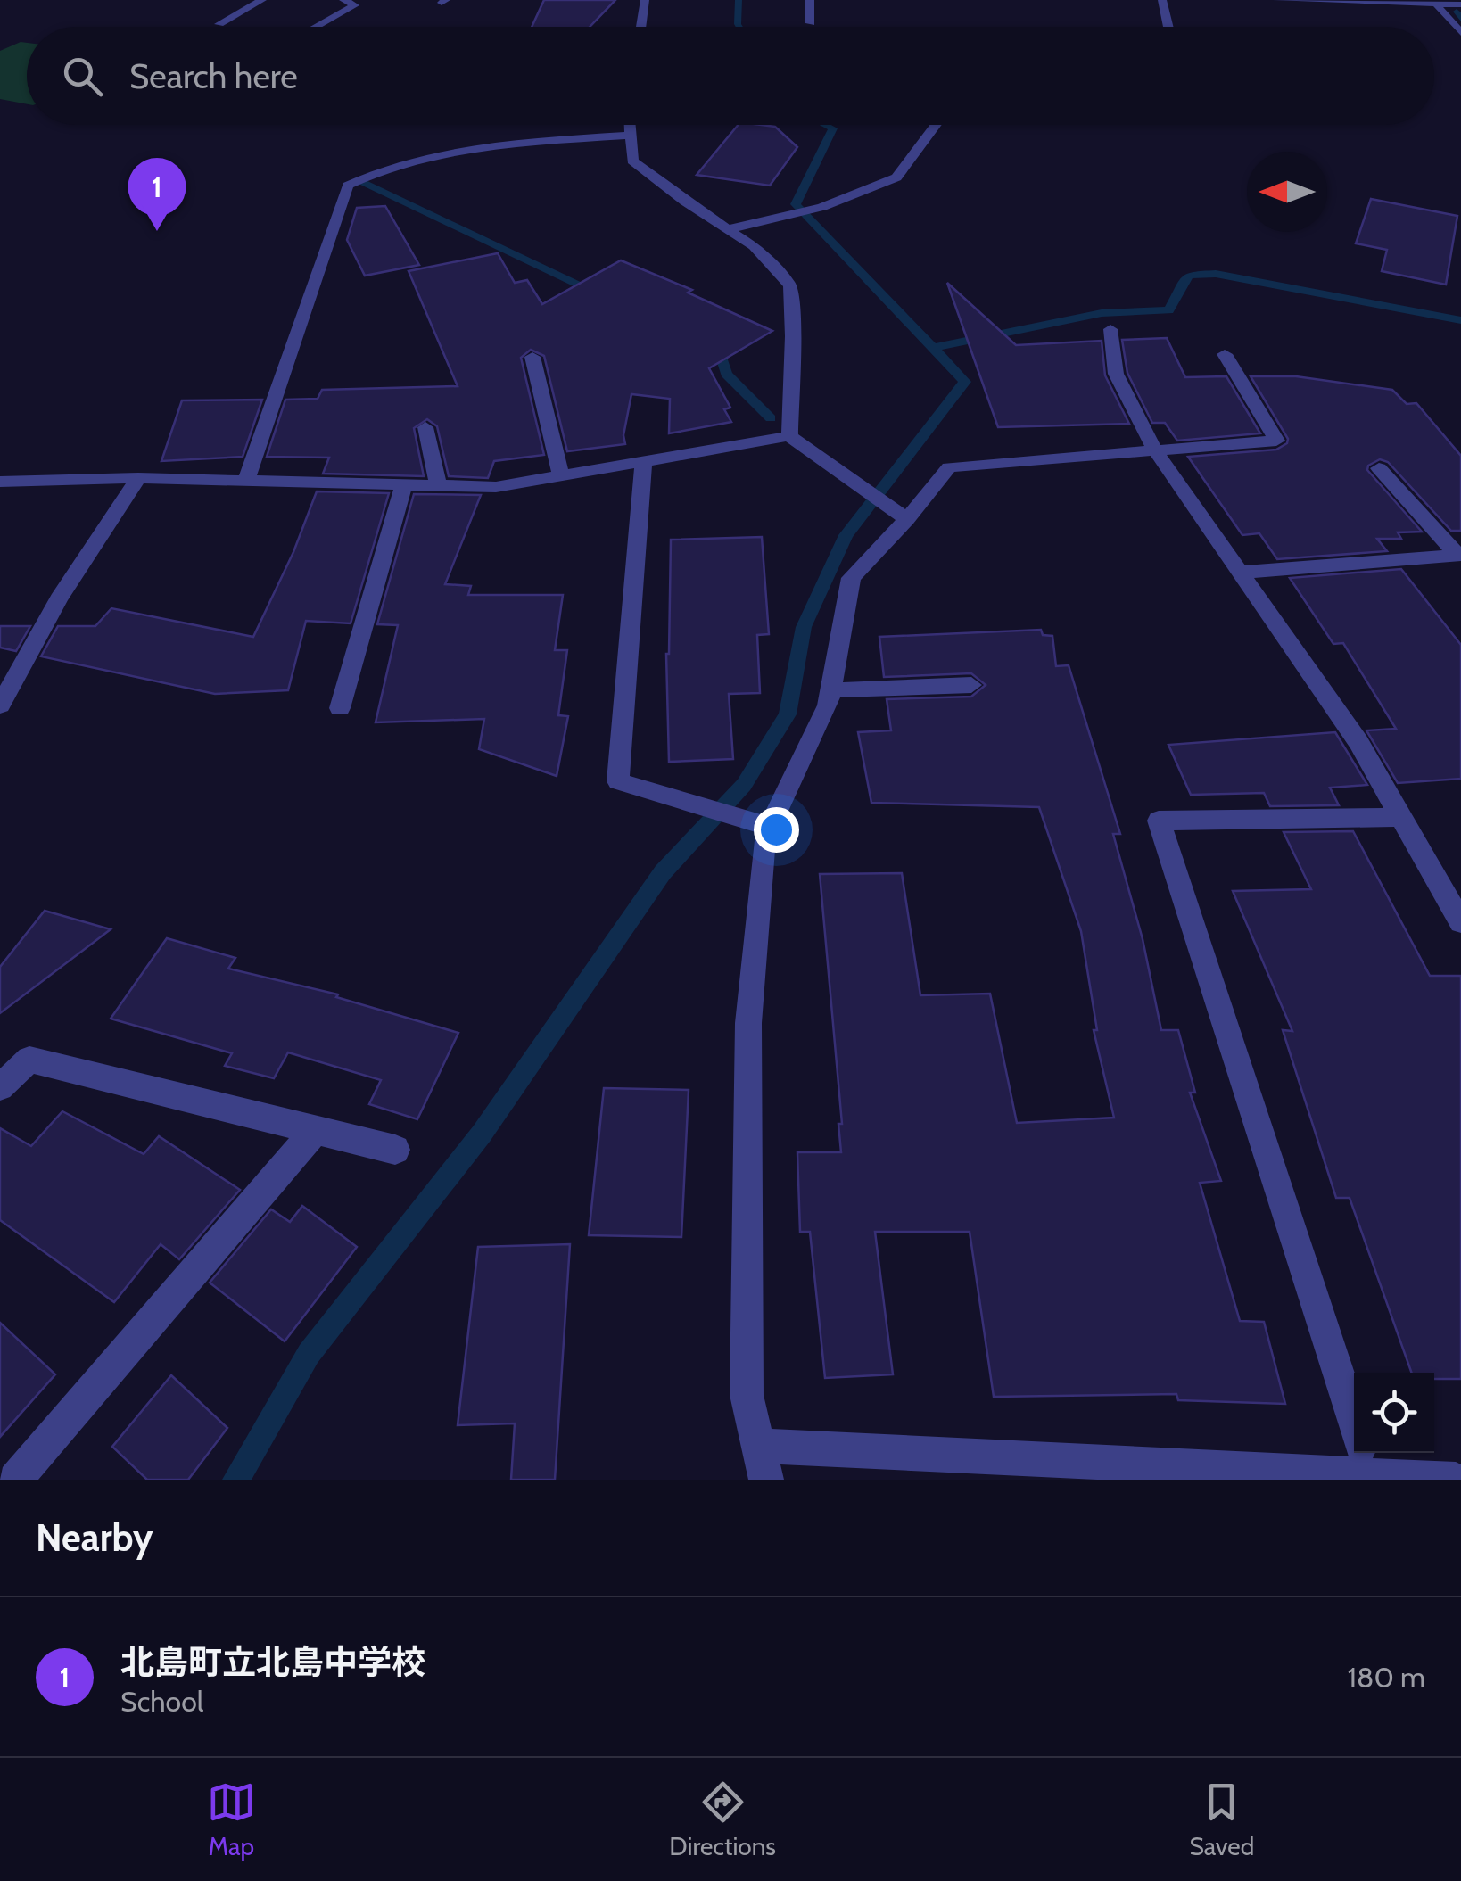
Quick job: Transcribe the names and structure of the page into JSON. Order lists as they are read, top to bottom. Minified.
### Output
{"north":"left","page":{"search":"Search here","pins":"1","heading":"Nearby","list":[{"mark":"1","name":"北島町立北島中学校","note":"School","value":"180 m"}],"nav":["Map","Directions","Saved"]}}
